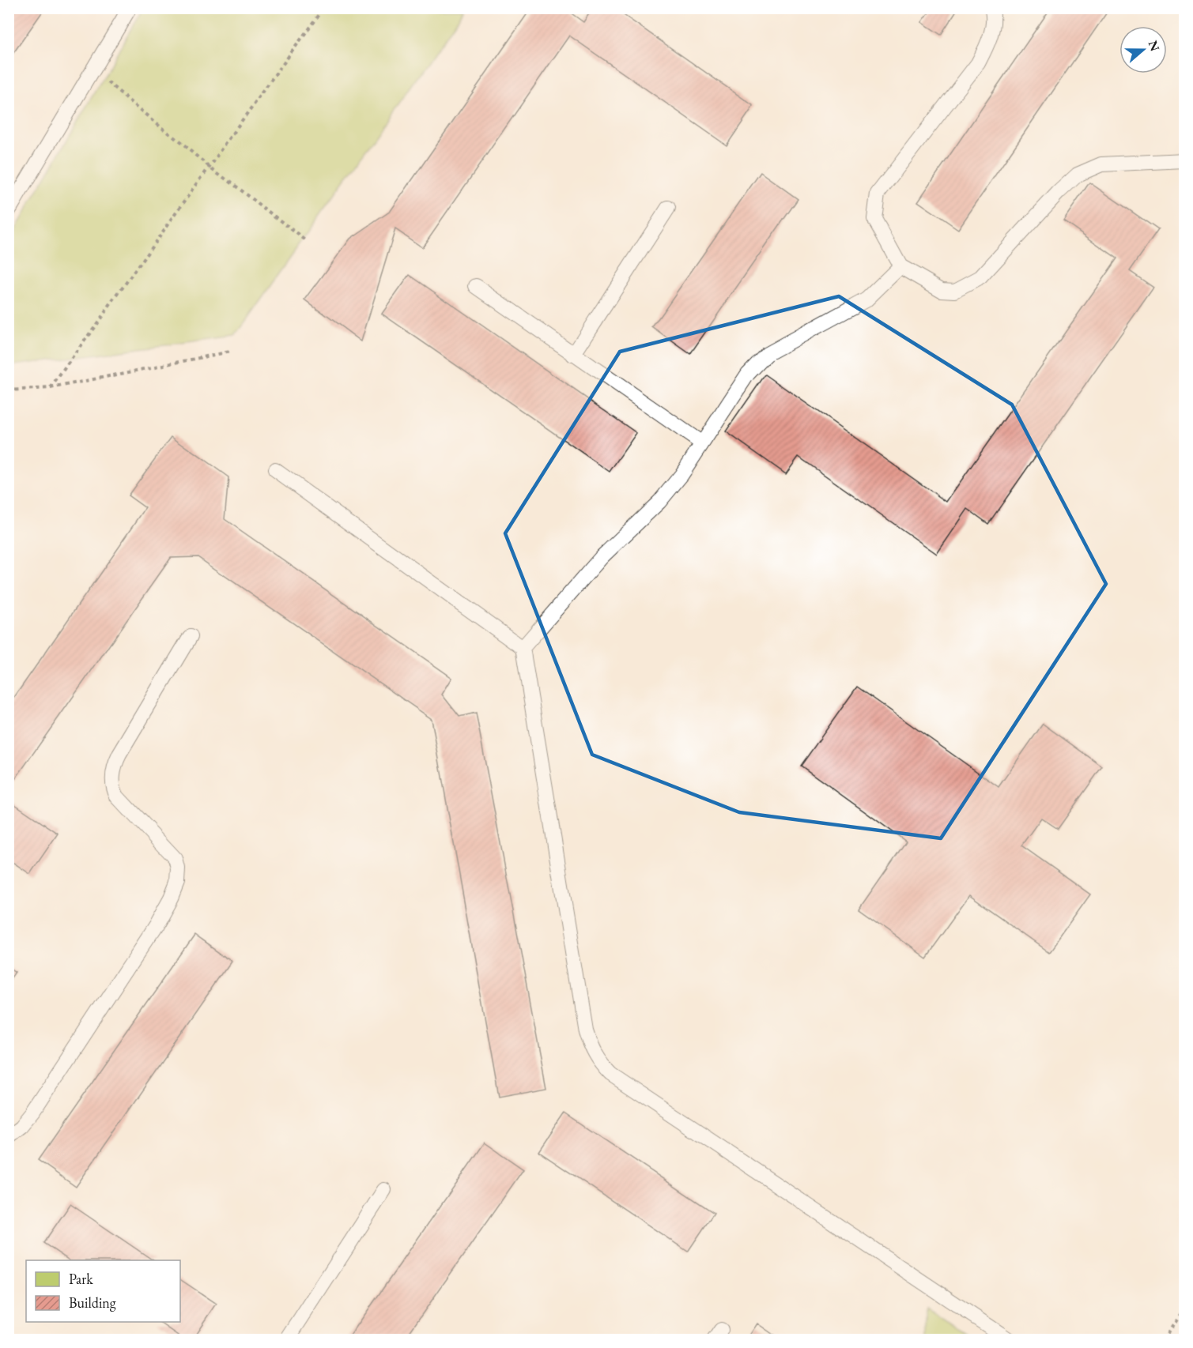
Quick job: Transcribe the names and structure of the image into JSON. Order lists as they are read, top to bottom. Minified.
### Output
{"legend":["Park","Building"],"north":"right"}
